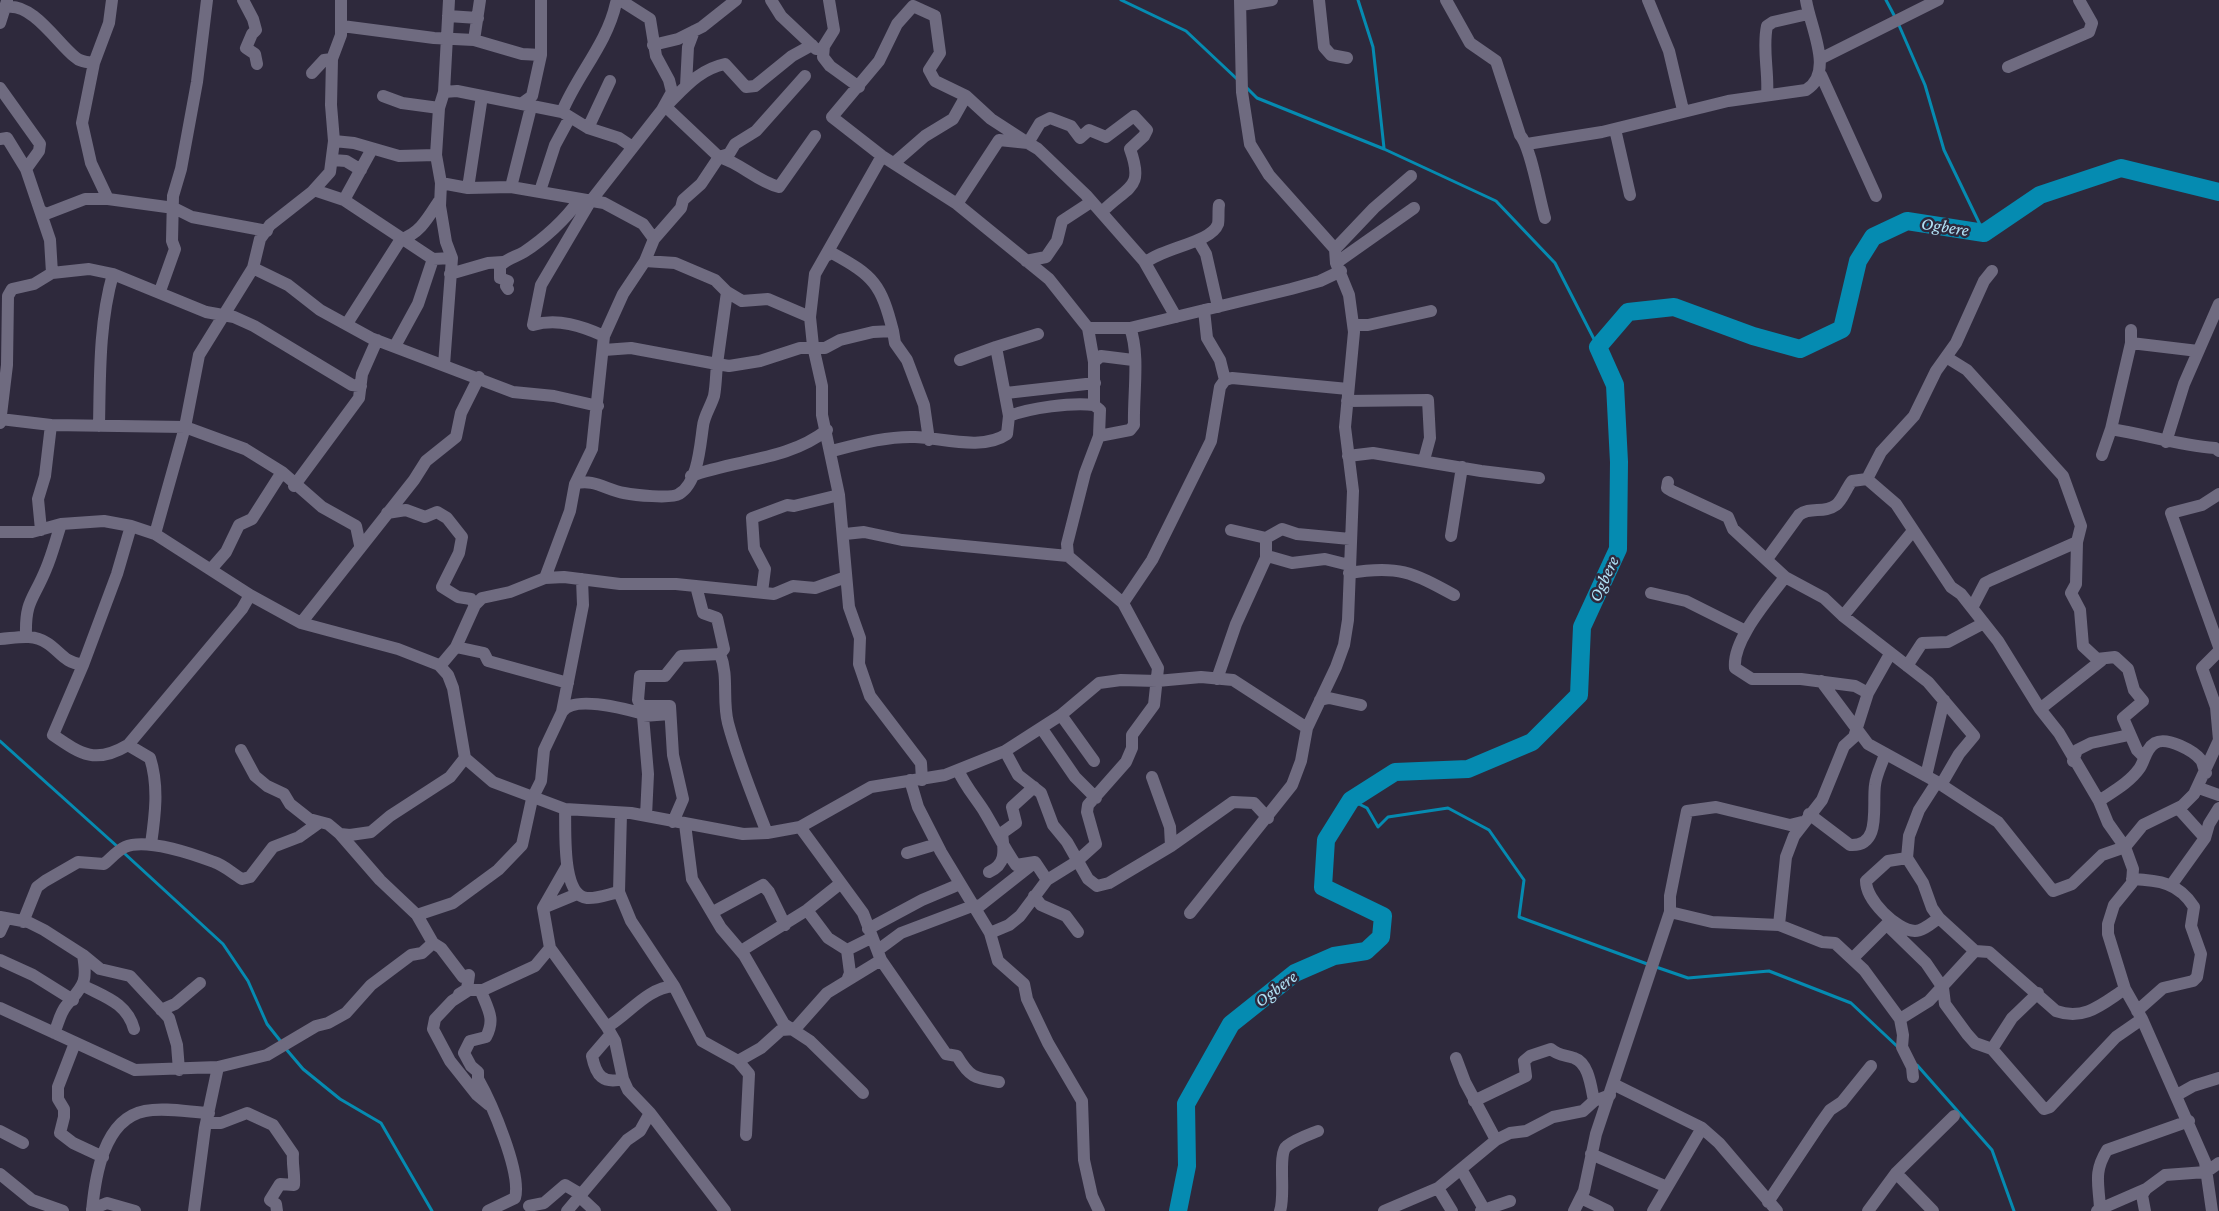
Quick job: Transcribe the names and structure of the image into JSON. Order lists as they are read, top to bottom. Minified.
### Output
{"water":["Ogbere"]}
